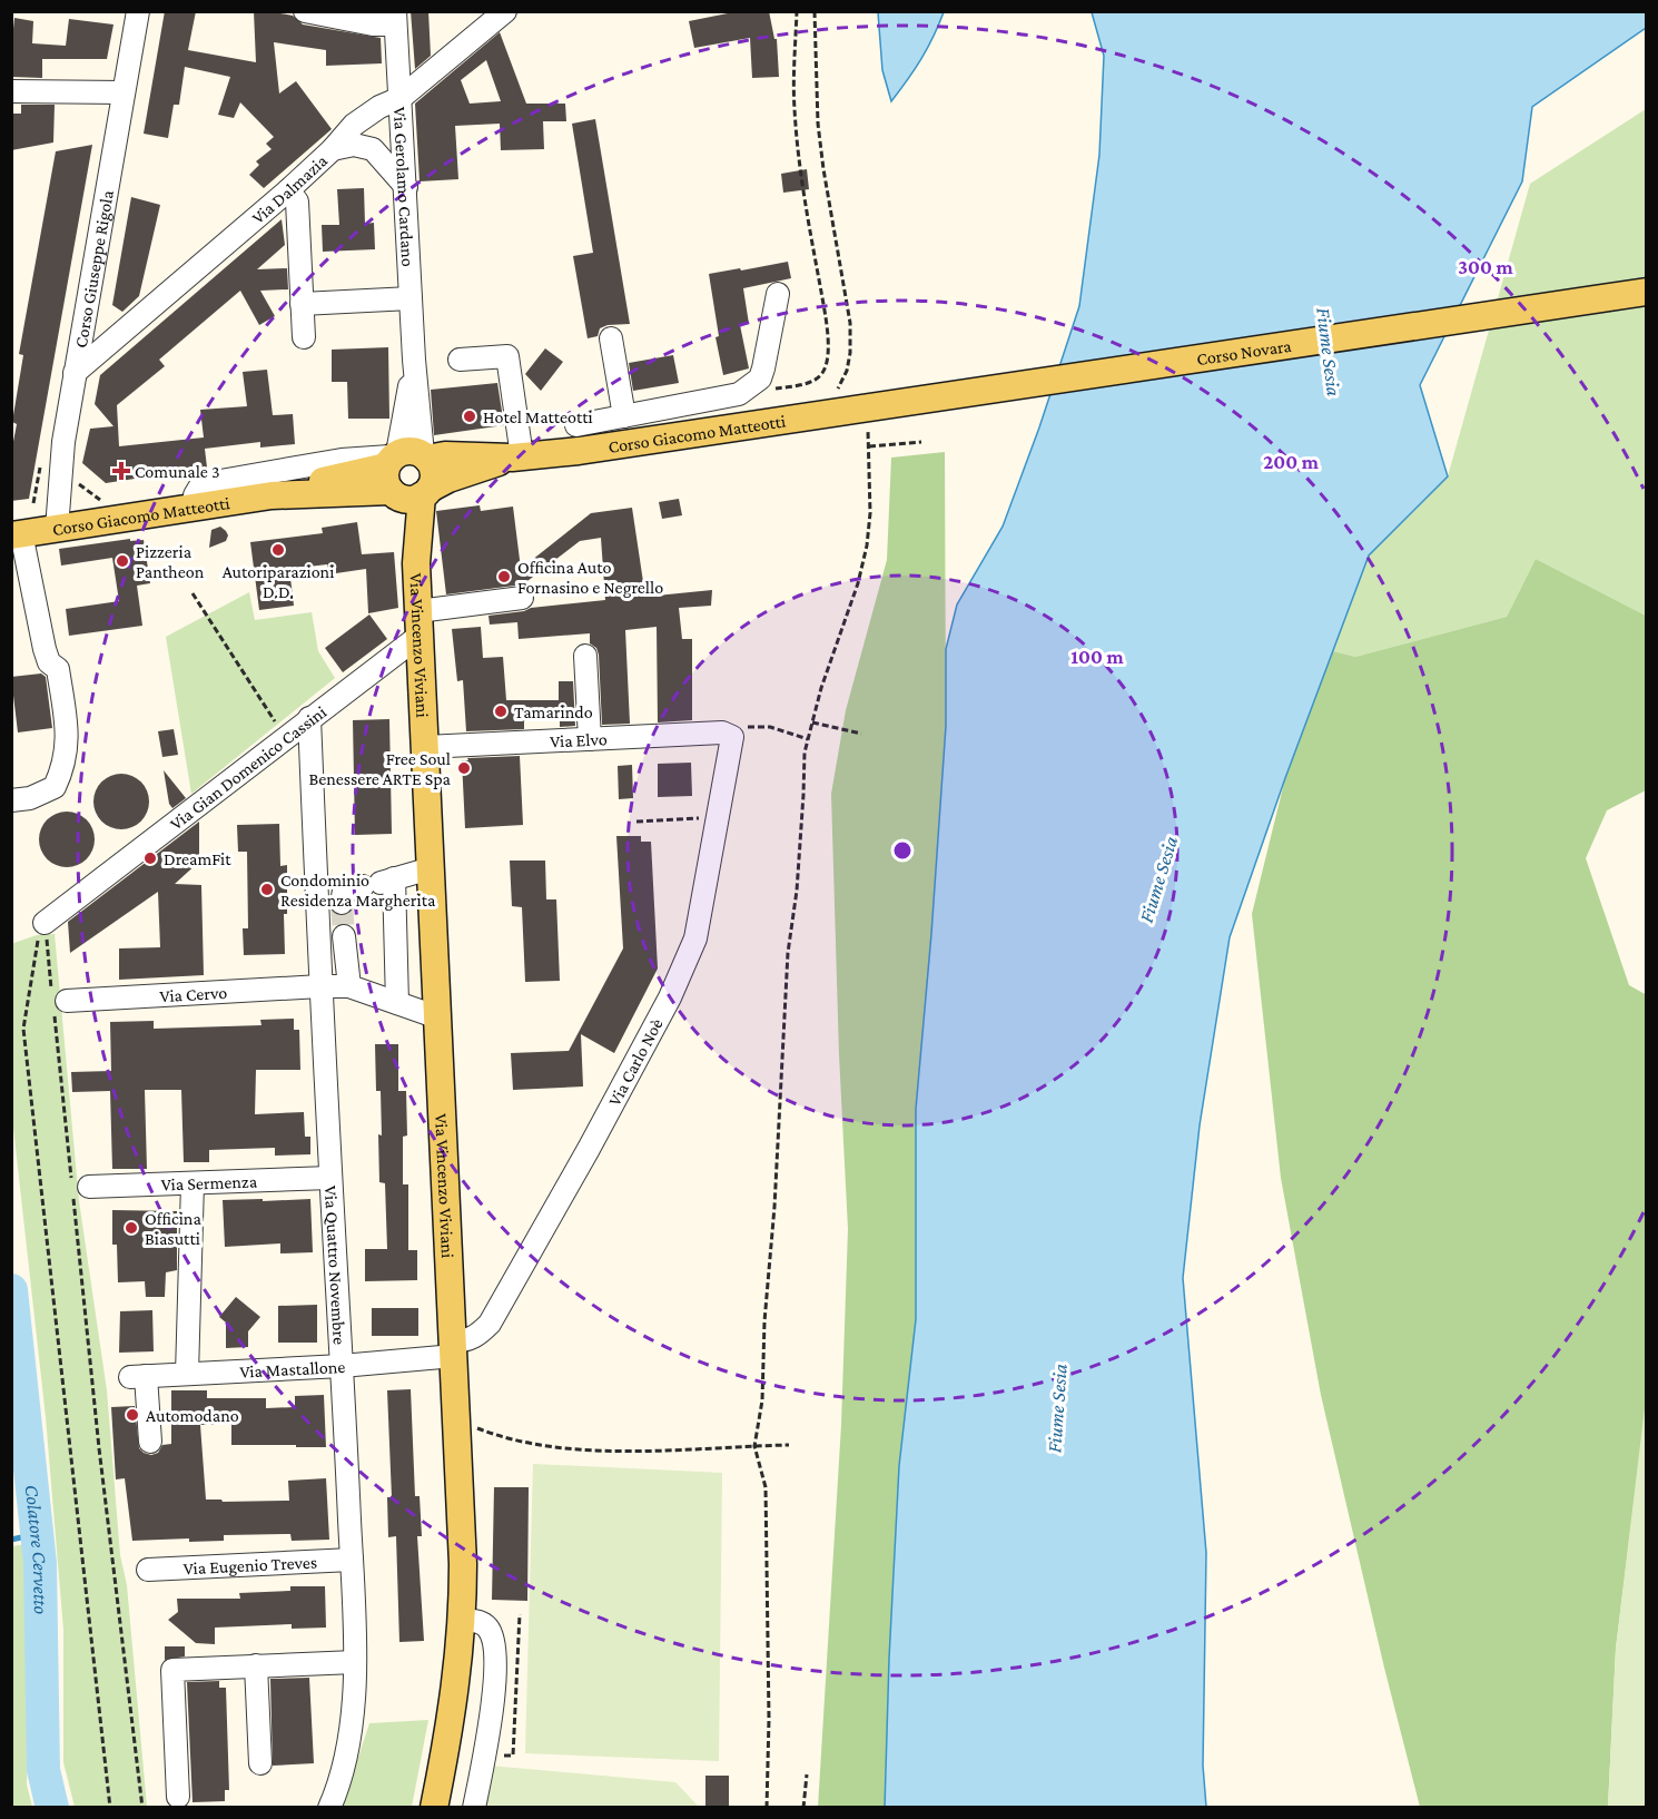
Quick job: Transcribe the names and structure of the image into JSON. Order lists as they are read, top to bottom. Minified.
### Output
{"streets":{"main road":["Corso Novara","Corso Giacomo Matteotti","Via Vincenzo Viviani"],"street":["Via Gerolamo Cardano","Via Dalmazia","Corso Giuseppe Rigola","Via Elvo","Via Gian Domenico Cassini","Via Cervo","Via Carlo Noè","Via Sermenza","Via Quattro Novembre","Via Mastallone","Via Eugenio Treves"]},"crossings":[["Via Gerolamo Cardano","Via Dalmazia"],["Via Gerolamo Cardano","Corso Giacomo Matteotti"],["Via Gerolamo Cardano","Via Vincenzo Viviani"],["Via Dalmazia","Corso Giuseppe Rigola"],["Corso Giuseppe Rigola","Corso Giacomo Matteotti"],["Corso Novara","Corso Giacomo Matteotti"],["Corso Giacomo Matteotti","Via Vincenzo Viviani"],["Via Vincenzo Viviani","Via Elvo"],["Via Vincenzo Viviani","Via Gian Domenico Cassini"],["Via Vincenzo Viviani","Via Carlo Noè"],["Via Vincenzo Viviani","Via Mastallone"],["Via Elvo","Via Carlo Noè"],["Via Gian Domenico Cassini","Via Quattro Novembre"],["Via Cervo","Via Quattro Novembre"],["Via Carlo Noè","Via Mastallone"],["Via Sermenza","Via Quattro Novembre"],["Via Quattro Novembre","Via Mastallone"],["Via Quattro Novembre","Via Eugenio Treves"]],"water":["Fiume Sesia","Colatore Cervetto"],"places":{"other":["Hotel Matteotti","Autoriparazioni D.D.","Pizzeria Pantheon","Officina Auto Fornasino e Negrello","Tamarindo","Free Soul Benessere ARTE Spa","DreamFit","Condominio Residenza Margherita","Officina Biasutti","Automodano"],"health":["Comunale 3"]},"rings":["300 m","200 m","100 m"]}
